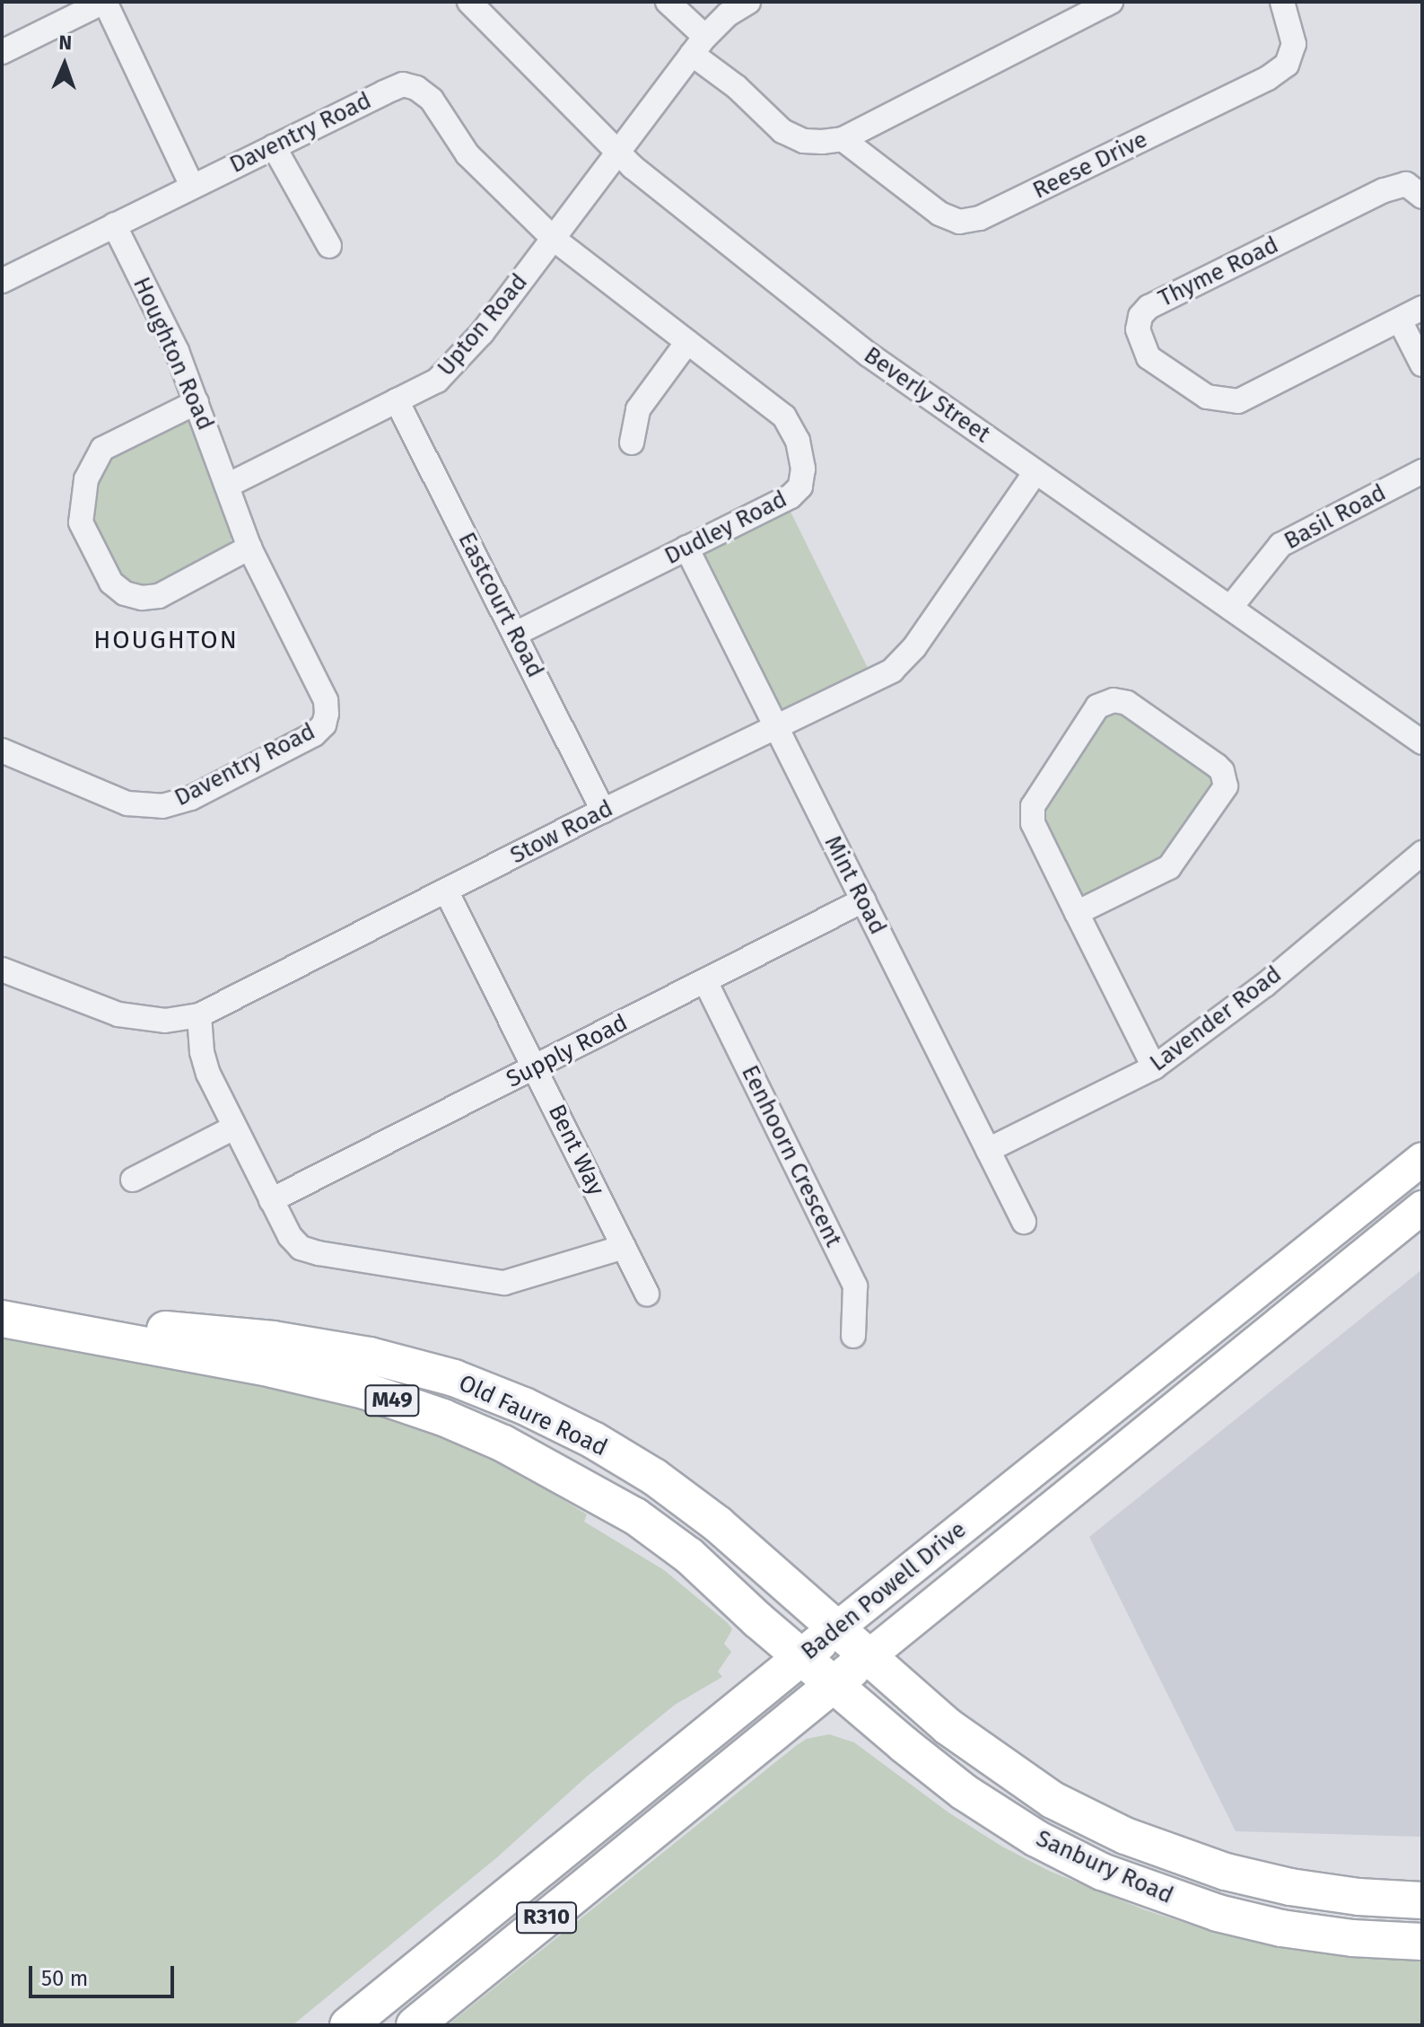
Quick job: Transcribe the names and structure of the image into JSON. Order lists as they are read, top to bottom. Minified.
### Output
{"streets":{"main road":["M49","Old Faure Road","Baden Powell Drive","Sanbury Road","R310"],"street":["Daventry Road","Reese Drive","Thyme Road","Upton Road","Houghton Road","Beverly Street","Basil Road","Dudley Road","Eastcourt Road","Stow Road","Mint Road","Lavender Road","Supply Road","Bent Way","Eenhoorn Crescent"]},"crossings":[["Daventry Road","Upton Road"],["Daventry Road","Houghton Road"],["Daventry Road","Dudley Road"],["Upton Road","Houghton Road"],["Upton Road","Beverly Street"],["Upton Road","Dudley Road"],["Upton Road","Eastcourt Road"],["Beverly Street","Basil Road"],["Beverly Street","Stow Road"],["Dudley Road","Eastcourt Road"],["Dudley Road","Mint Road"],["Eastcourt Road","Stow Road"],["Stow Road","Mint Road"],["Stow Road","Bent Way"],["Mint Road","Lavender Road"],["Mint Road","Supply Road"],["Supply Road","Bent Way"],["Supply Road","Eenhoorn Crescent"],["Old Faure Road","Baden Powell Drive"],["Old Faure Road","Sanbury Road"],["Baden Powell Drive","Sanbury Road"]],"districts":["HOUGHTON"],"scale_bar":"50 m","north":"top"}
